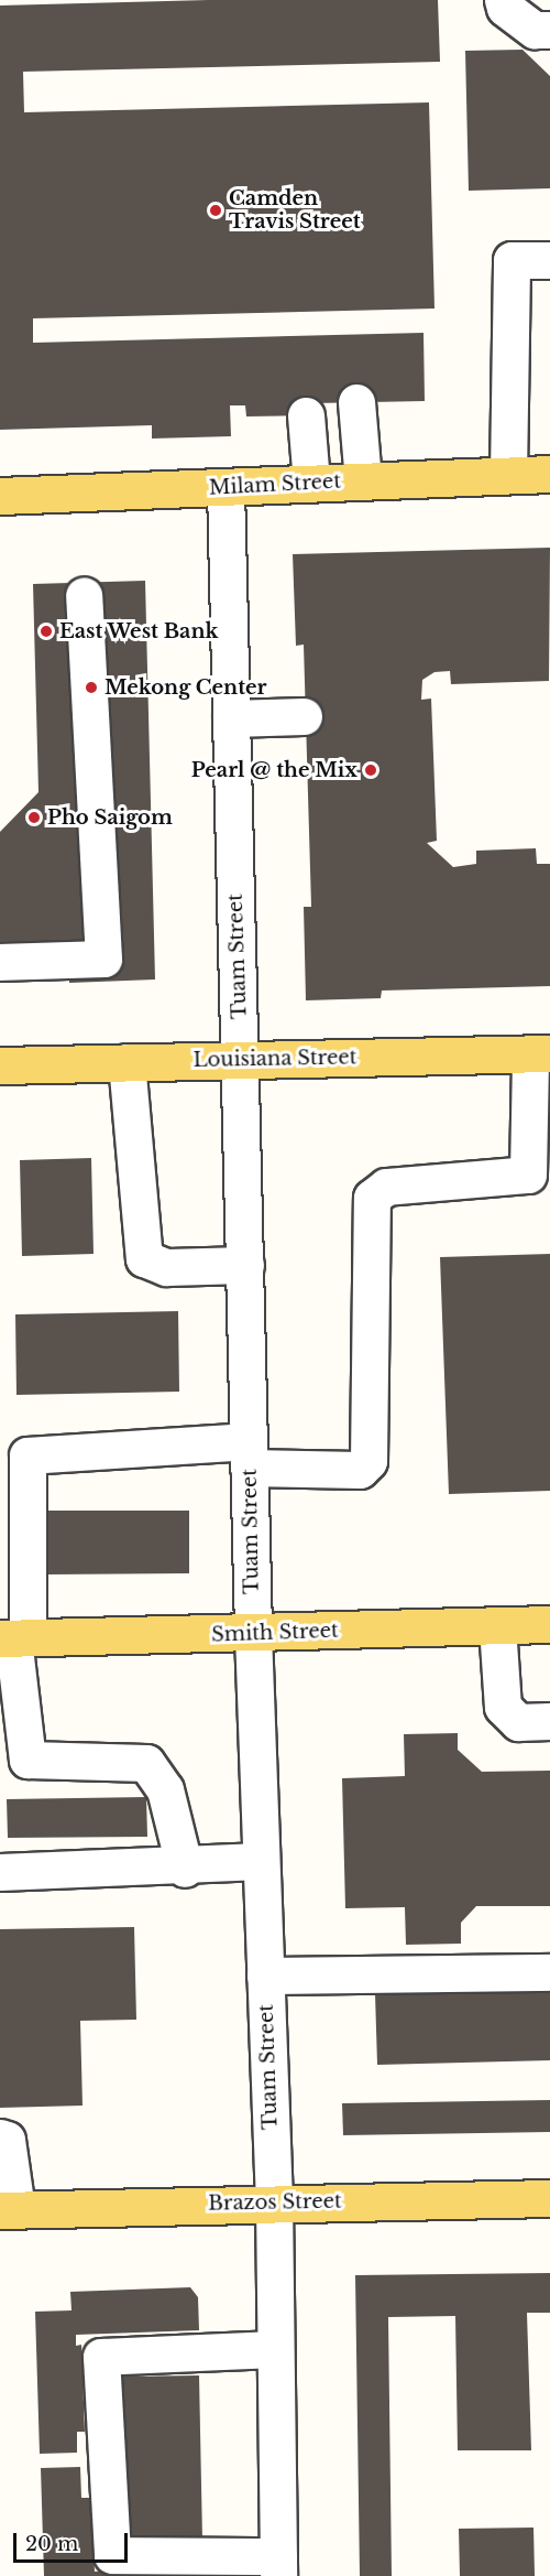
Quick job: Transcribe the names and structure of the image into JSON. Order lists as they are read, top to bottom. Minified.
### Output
{"streets":{"main road":["Milam Street","Louisiana Street","Smith Street","Brazos Street"],"street":["Tuam Street"]},"crossings":[["Milam Street","Tuam Street"],["Tuam Street","Louisiana Street"],["Tuam Street","Smith Street"],["Tuam Street","Brazos Street"]],"places":["Camden Travis Street","East West Bank","Mekong Center","Pearl @ the Mix","Pho Saigom"],"scale_bar":"20 m"}
